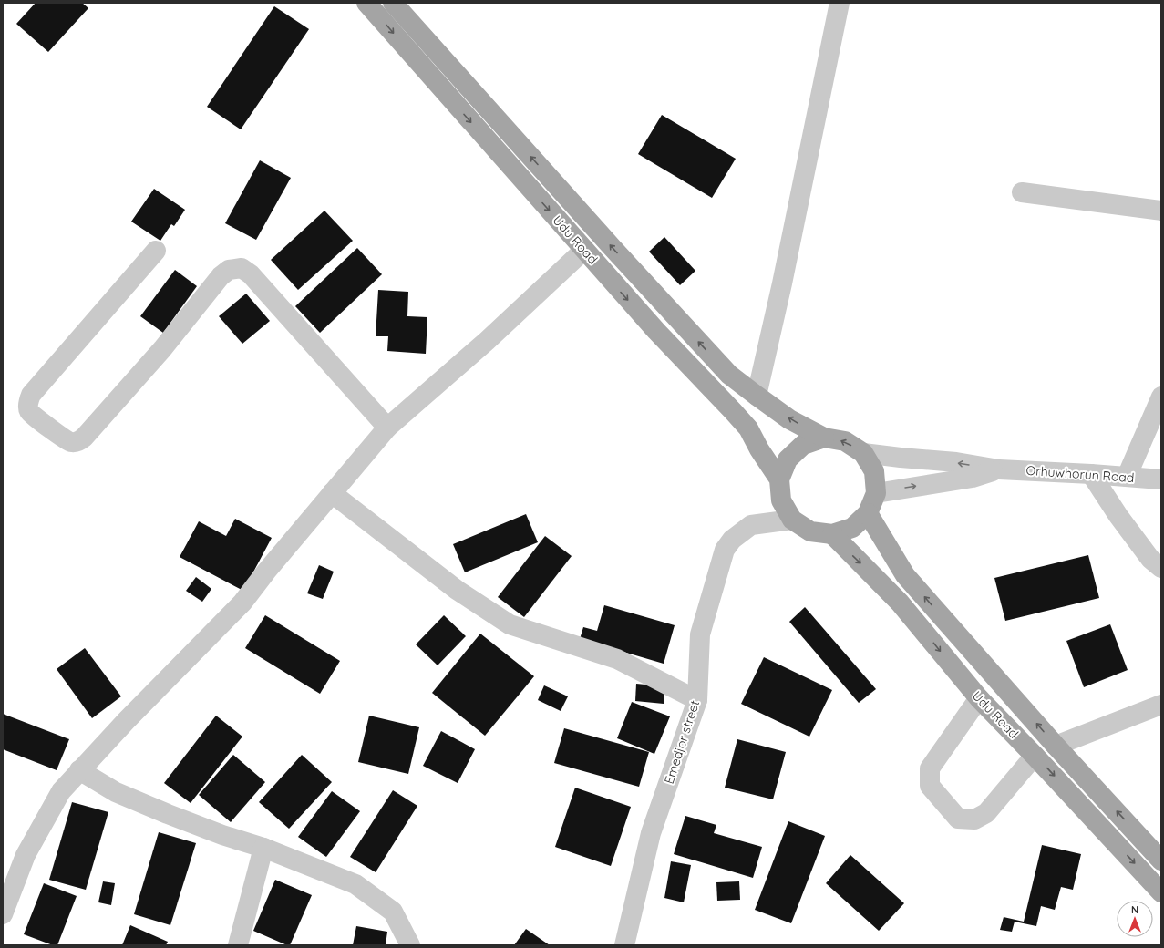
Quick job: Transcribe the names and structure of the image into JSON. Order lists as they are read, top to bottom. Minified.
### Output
{"streets":{"main road":["Udu Road"],"street":["Orhuwhorun Road","Emedjor street"]},"crossings":[["Udu Road","Orhuwhorun Road"],["Udu Road","Emedjor street"],["Orhuwhorun Road","Emedjor street"]],"north":"top"}
